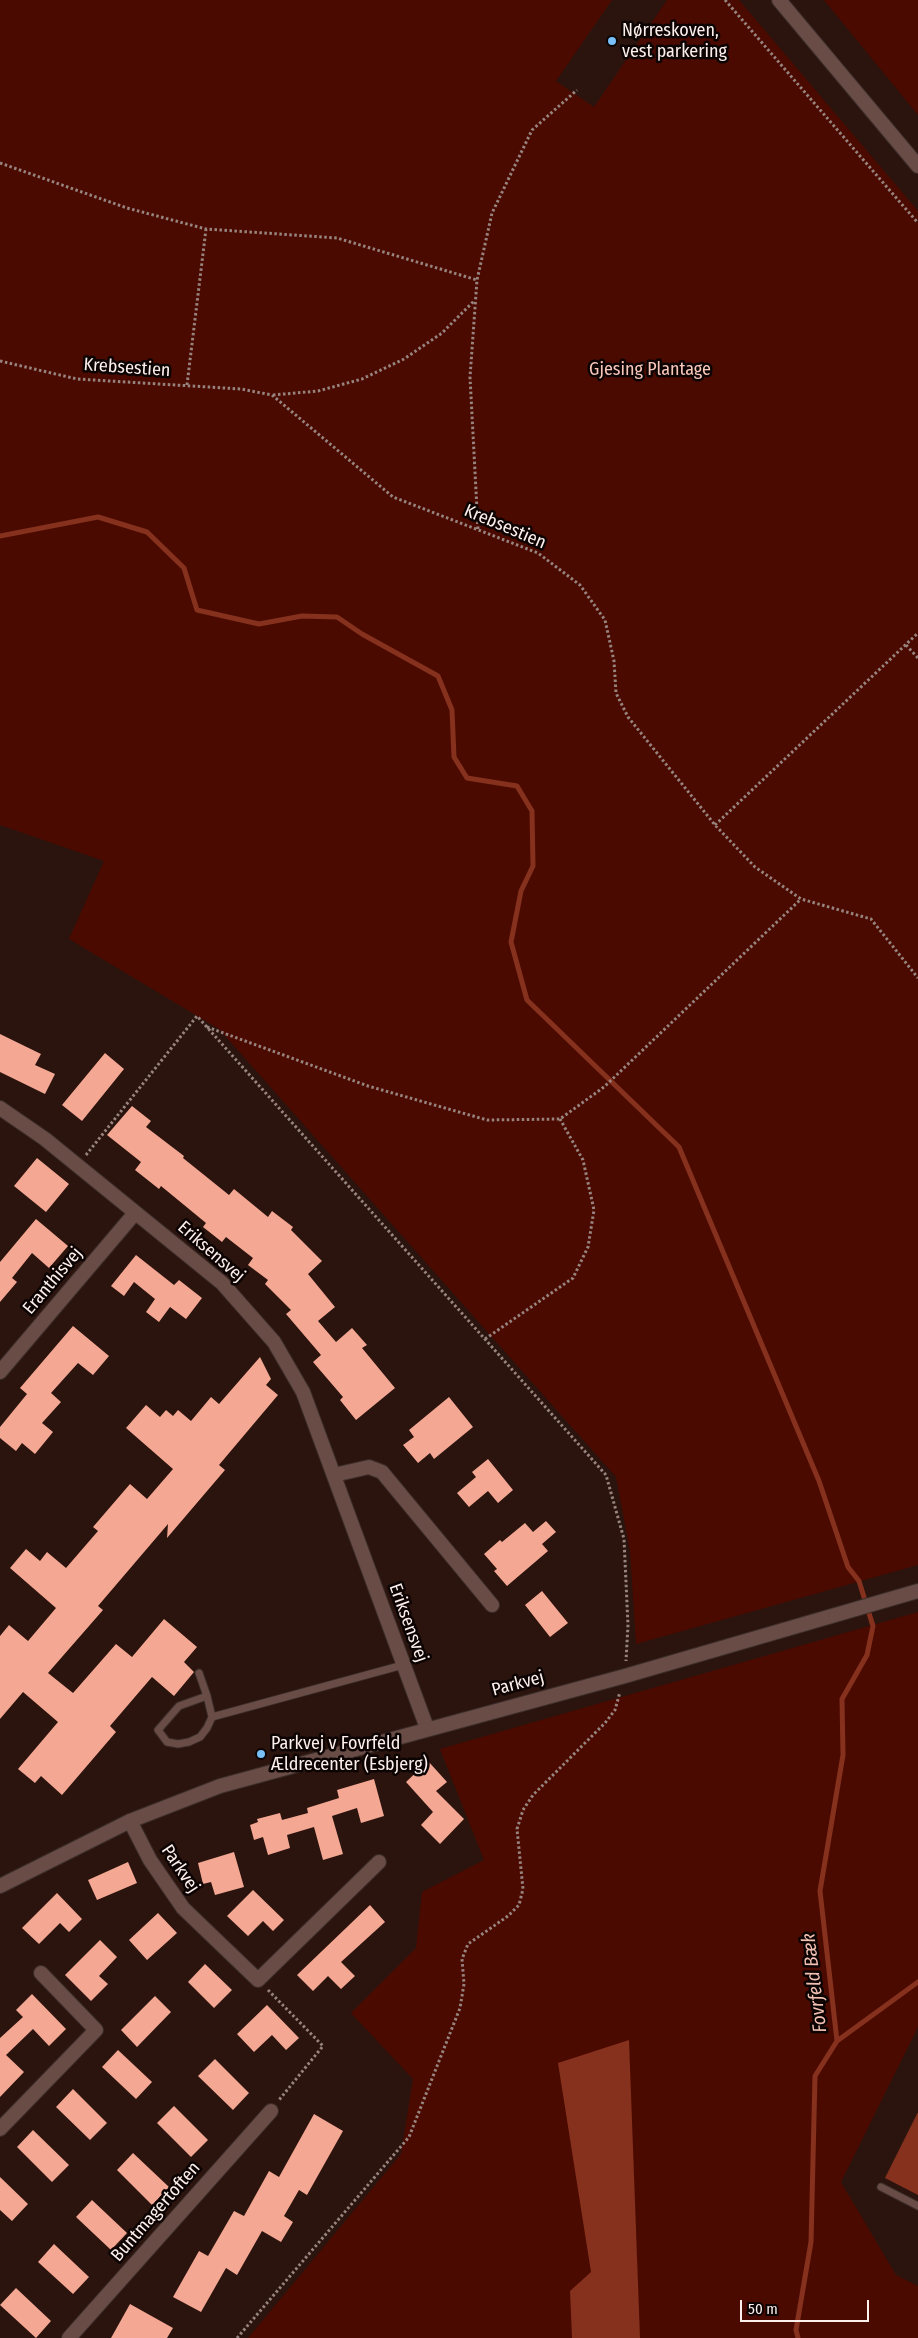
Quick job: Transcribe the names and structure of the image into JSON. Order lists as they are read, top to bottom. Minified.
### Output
{"streets":{"street":["Eriksensvej","Eranthisvej","Parkvej","Buntmagertoften"],"path":["Krebsestien"]},"crossings":[["Eriksensvej","Eranthisvej"],["Eriksensvej","Parkvej"]],"water":["Fovrfeld Bæk"],"parks":["Gjesing Plantage"],"places":["Nørreskoven, vest parkering","Parkvej v Fovrfeld Ældrecenter (Esbjerg)"],"scale_bar":"50 m"}
